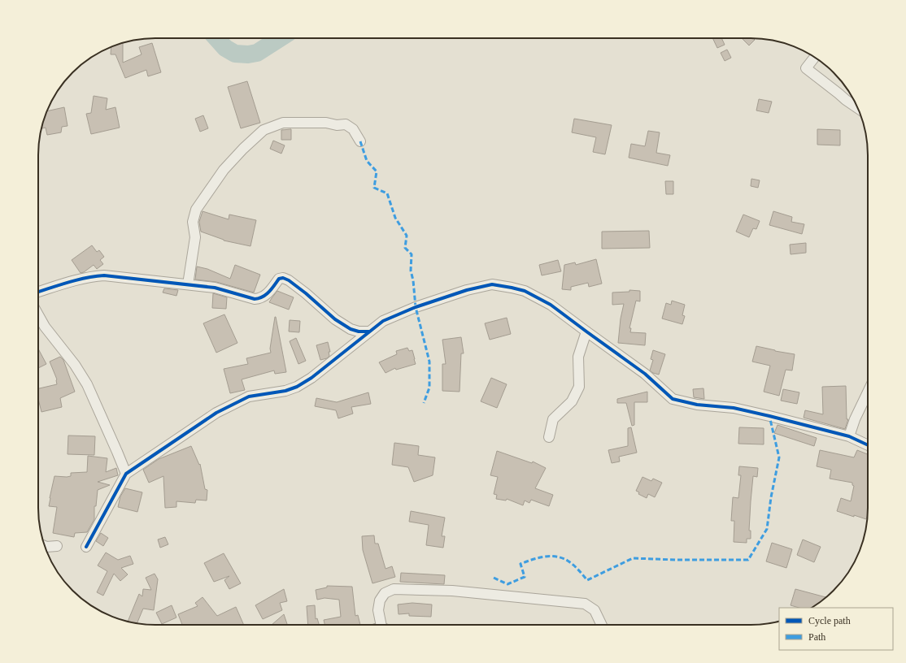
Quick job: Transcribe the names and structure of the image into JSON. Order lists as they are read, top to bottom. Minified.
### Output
{"legend":["Cycle path","Path"]}
